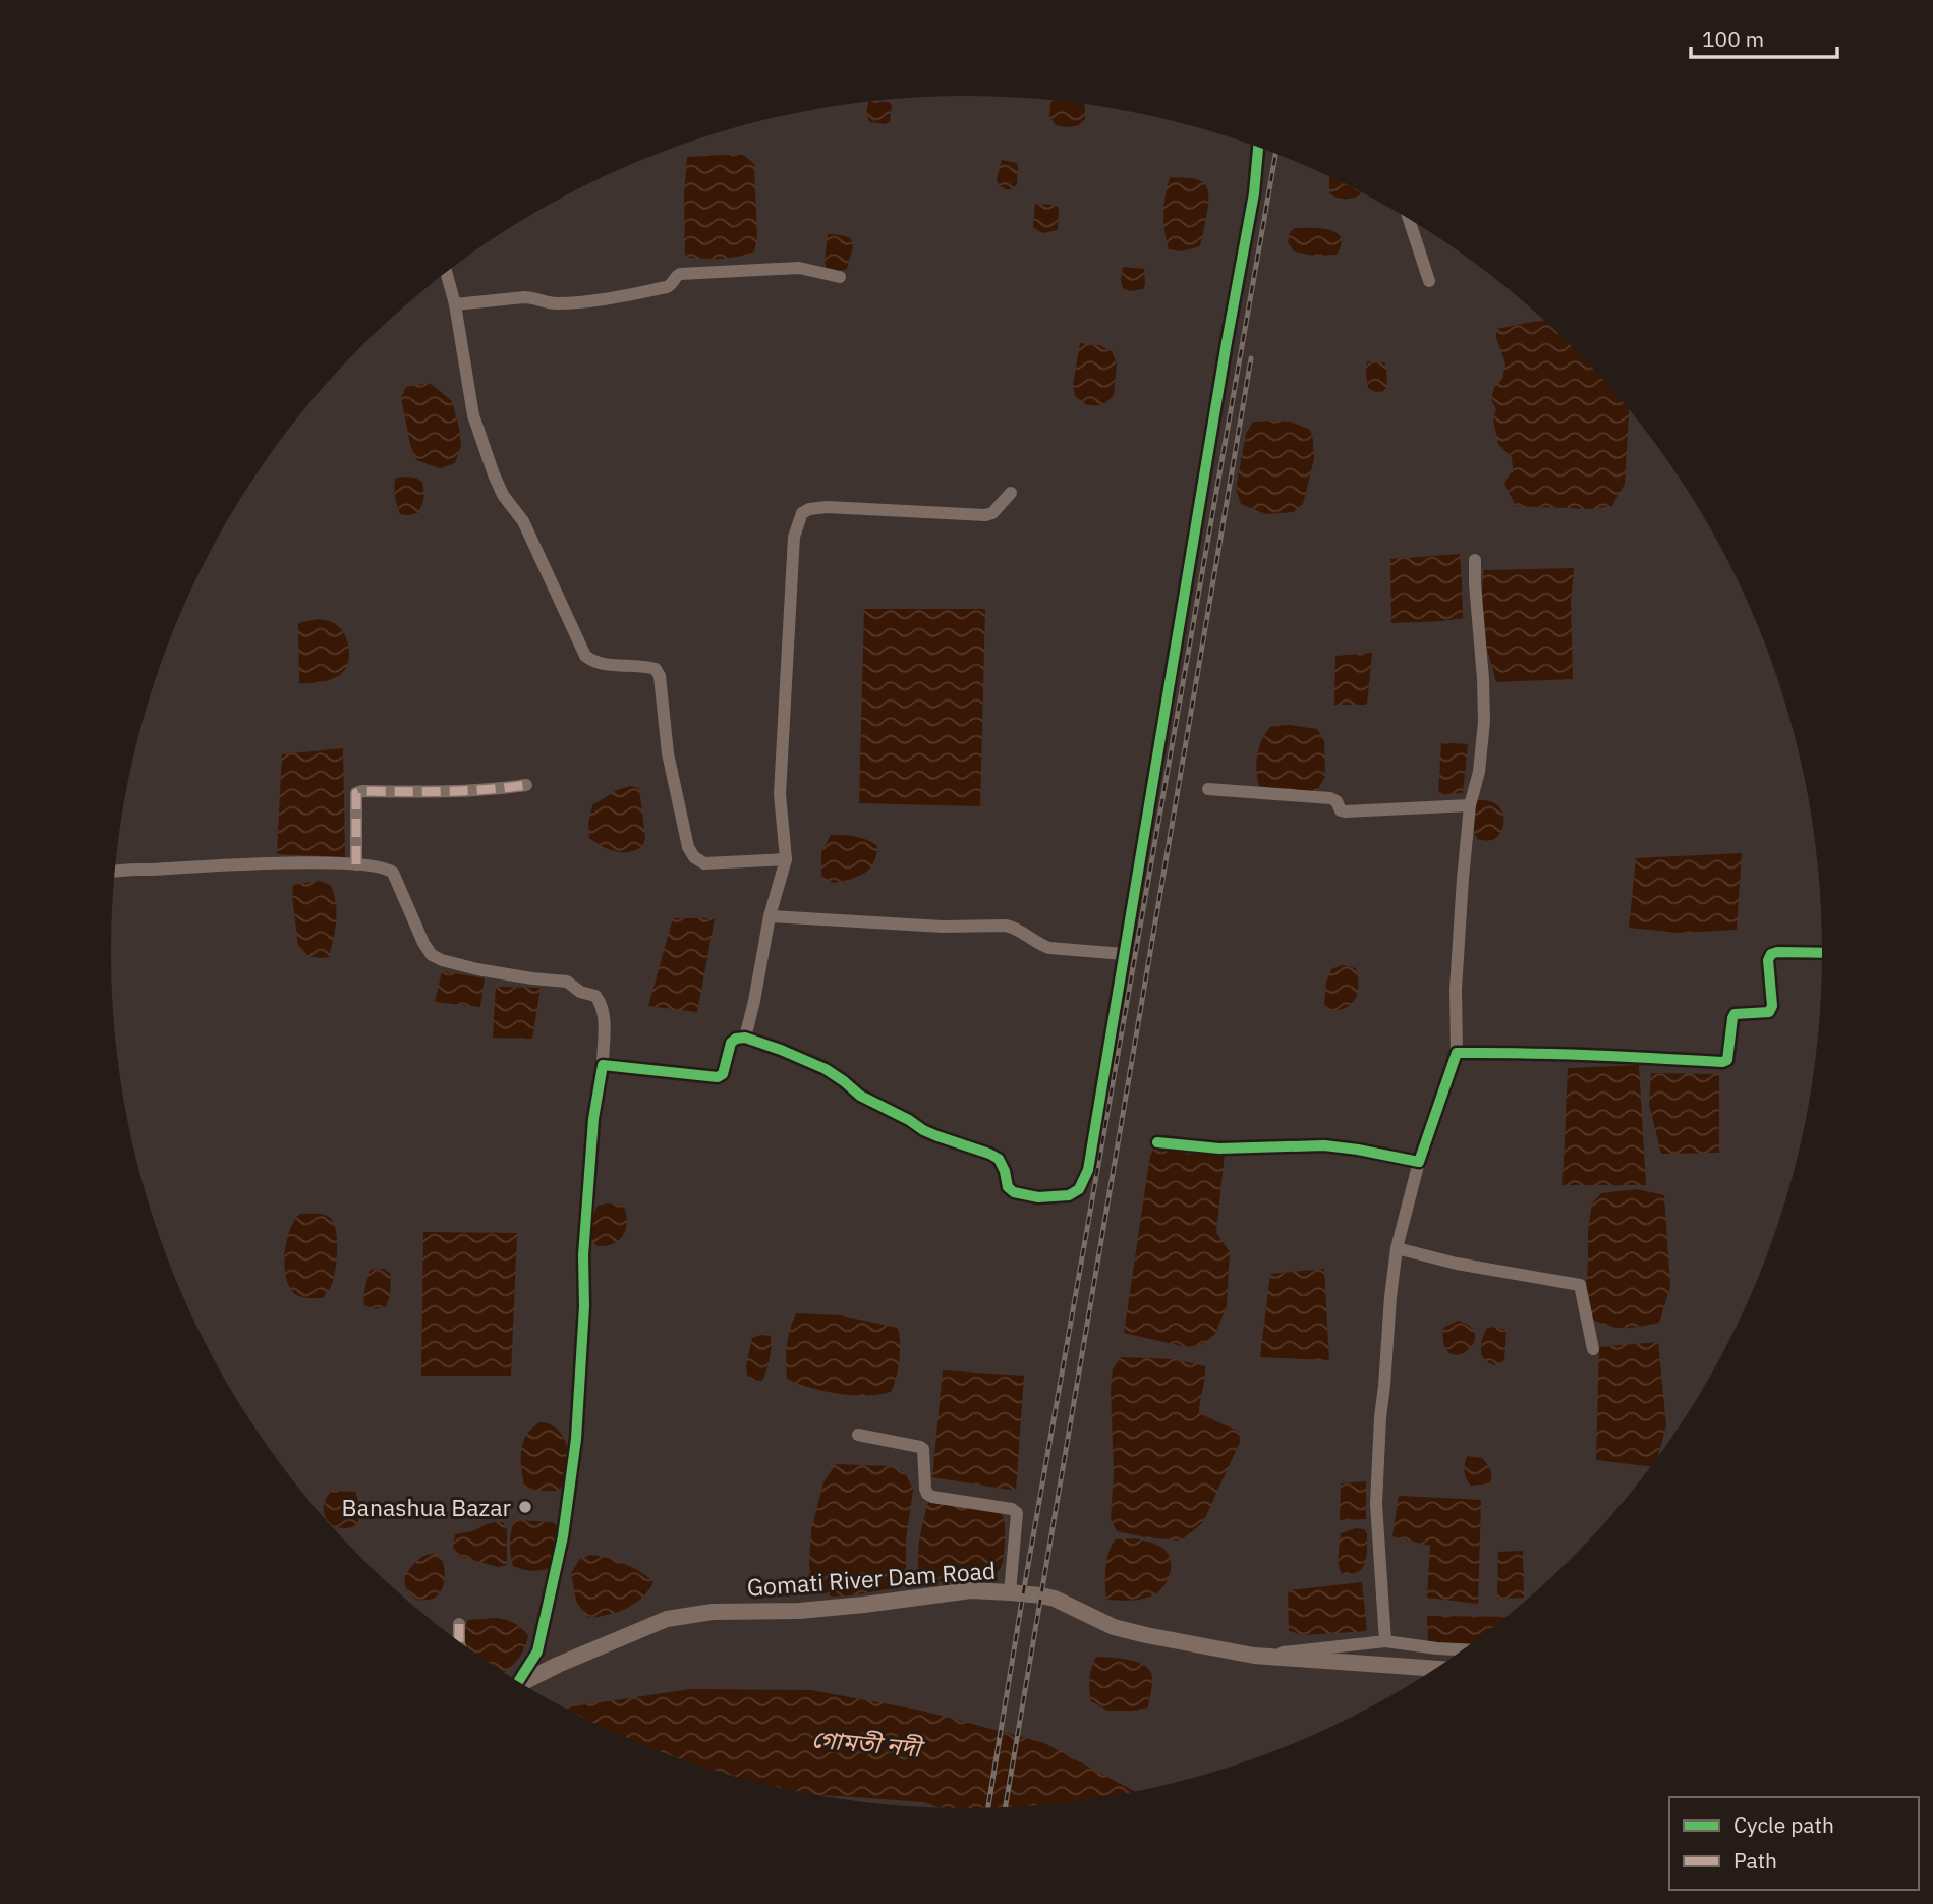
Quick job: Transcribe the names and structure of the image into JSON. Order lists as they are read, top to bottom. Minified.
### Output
{"streets":{"main road":["Gomati River Dam Road"]},"water":["গোমতী নদী"],"places":["Banashua Bazar"],"legend":["Cycle path","Path"],"scale_bar":"100 m"}
